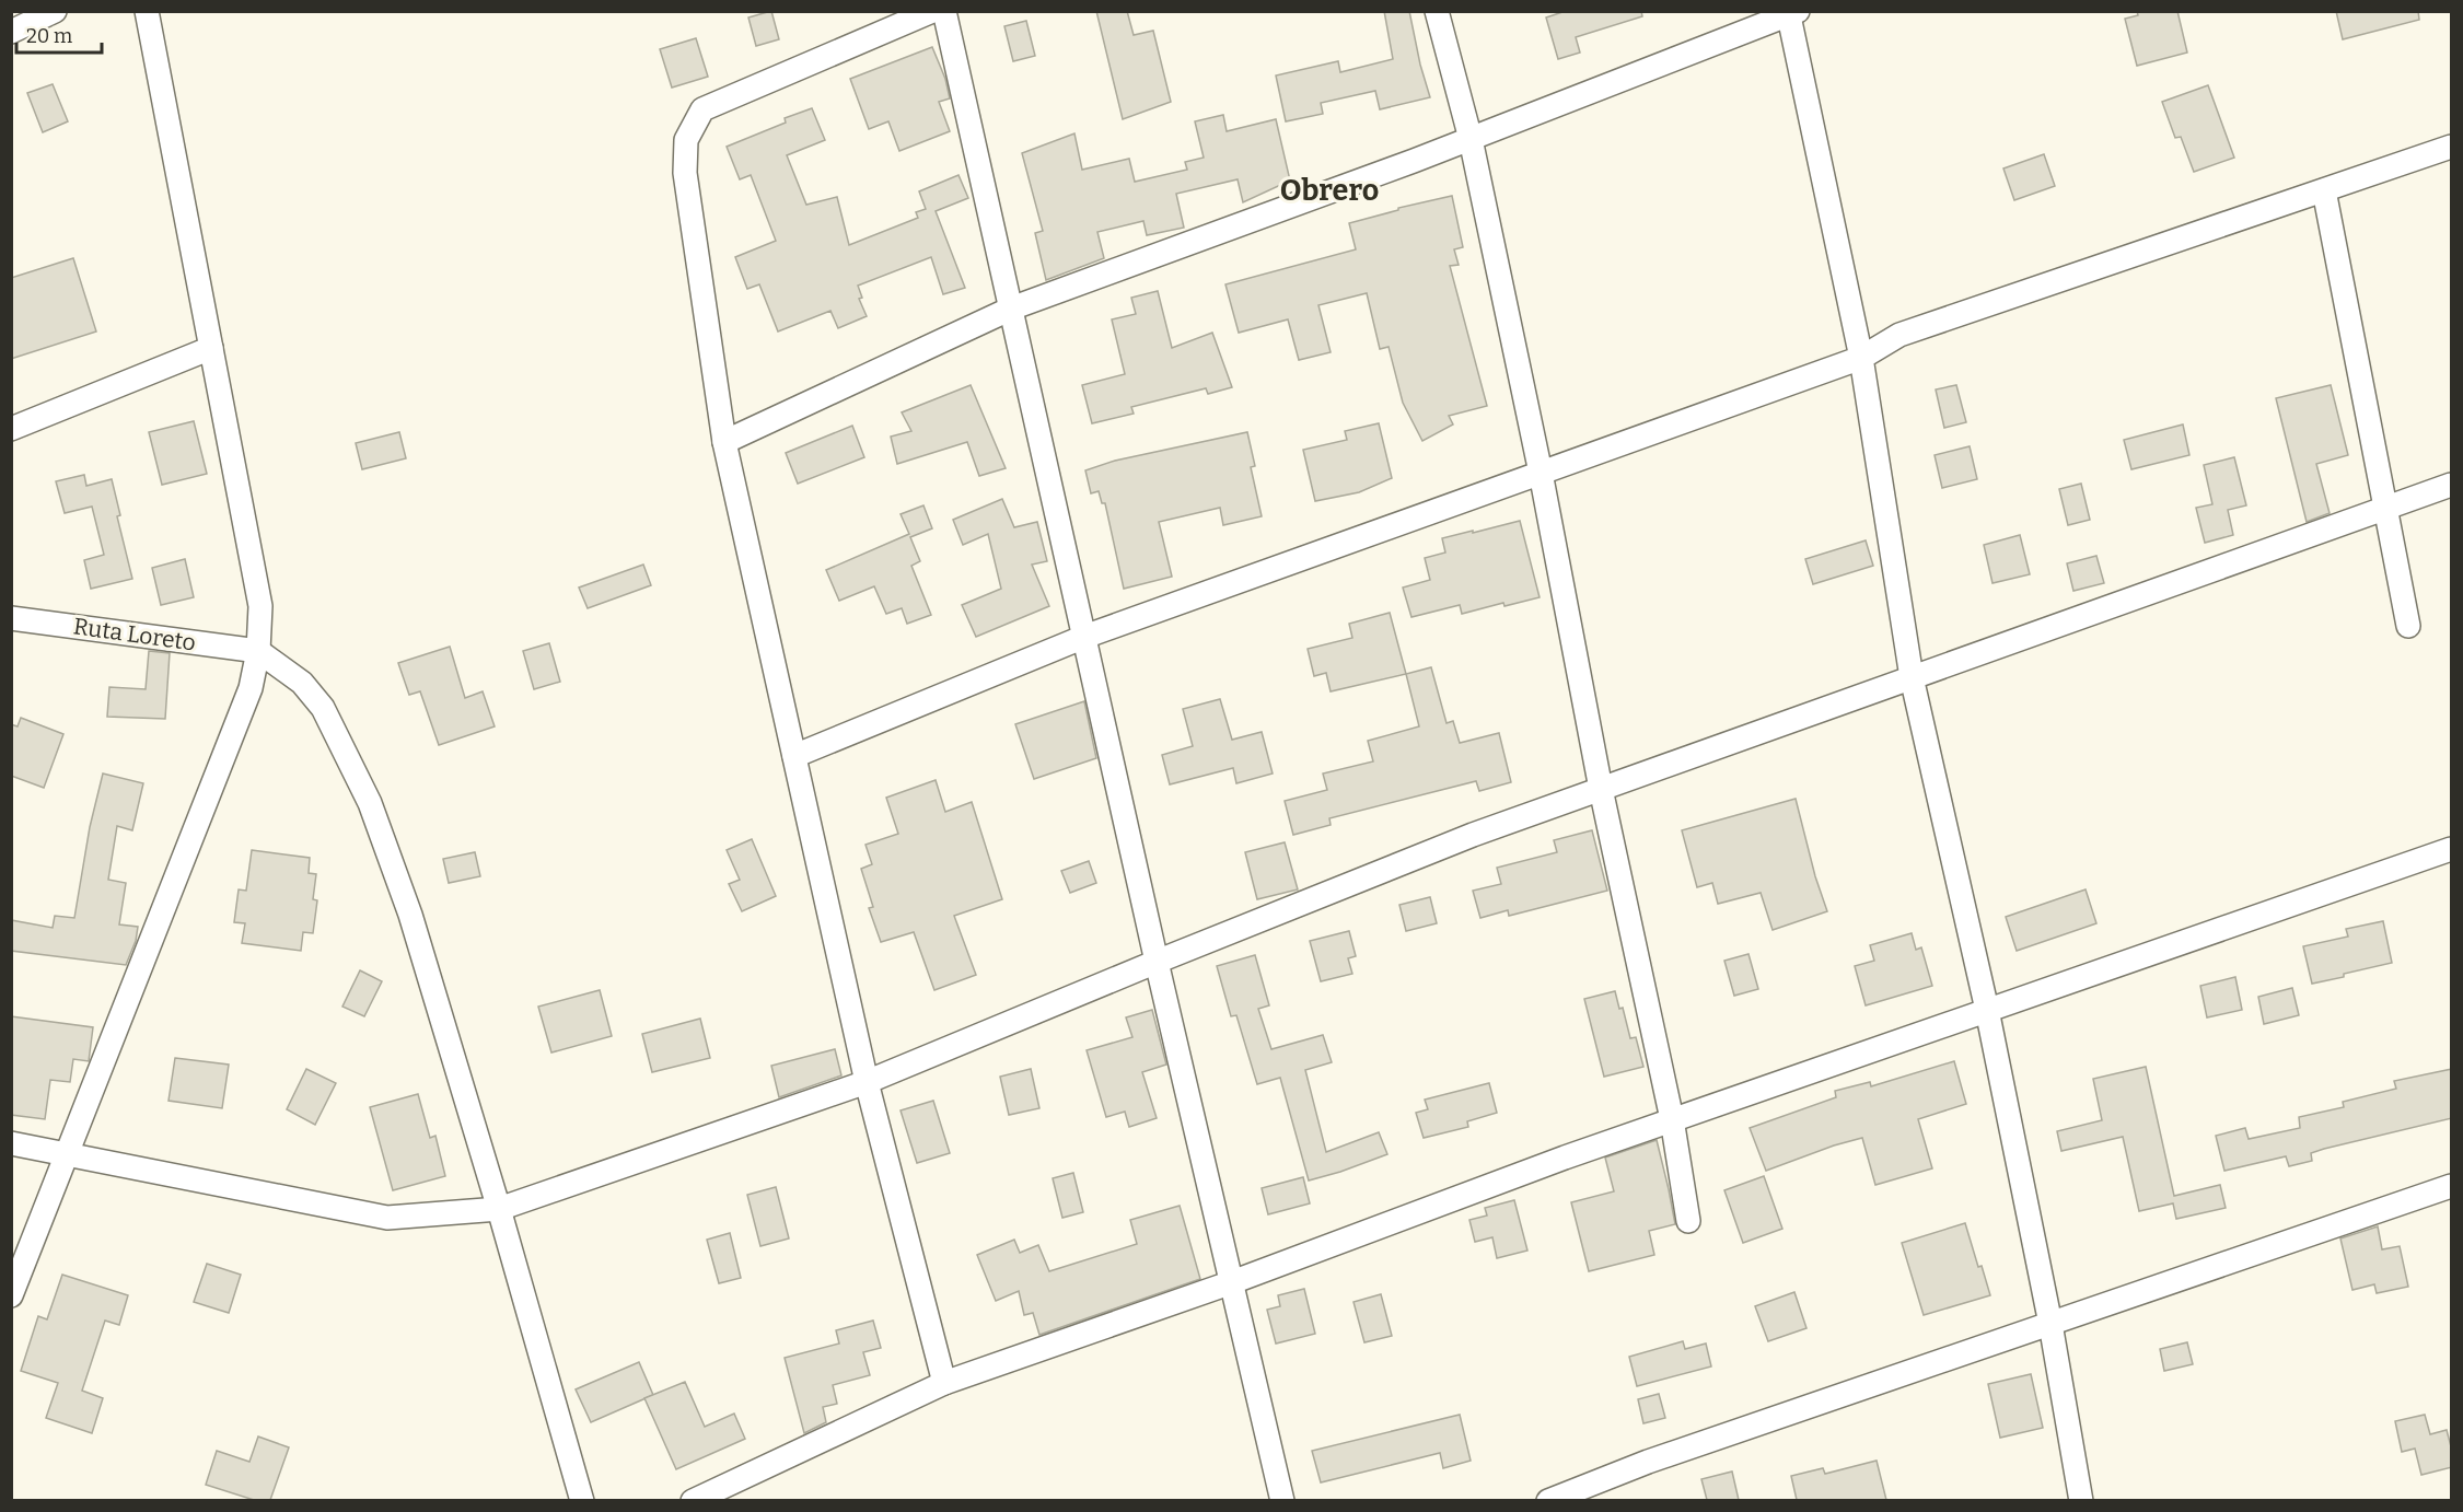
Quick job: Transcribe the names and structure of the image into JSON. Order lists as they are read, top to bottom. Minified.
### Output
{"streets":{"street":["Ruta Loreto"]},"districts":["Obrero"],"scale_bar":"20 m"}
